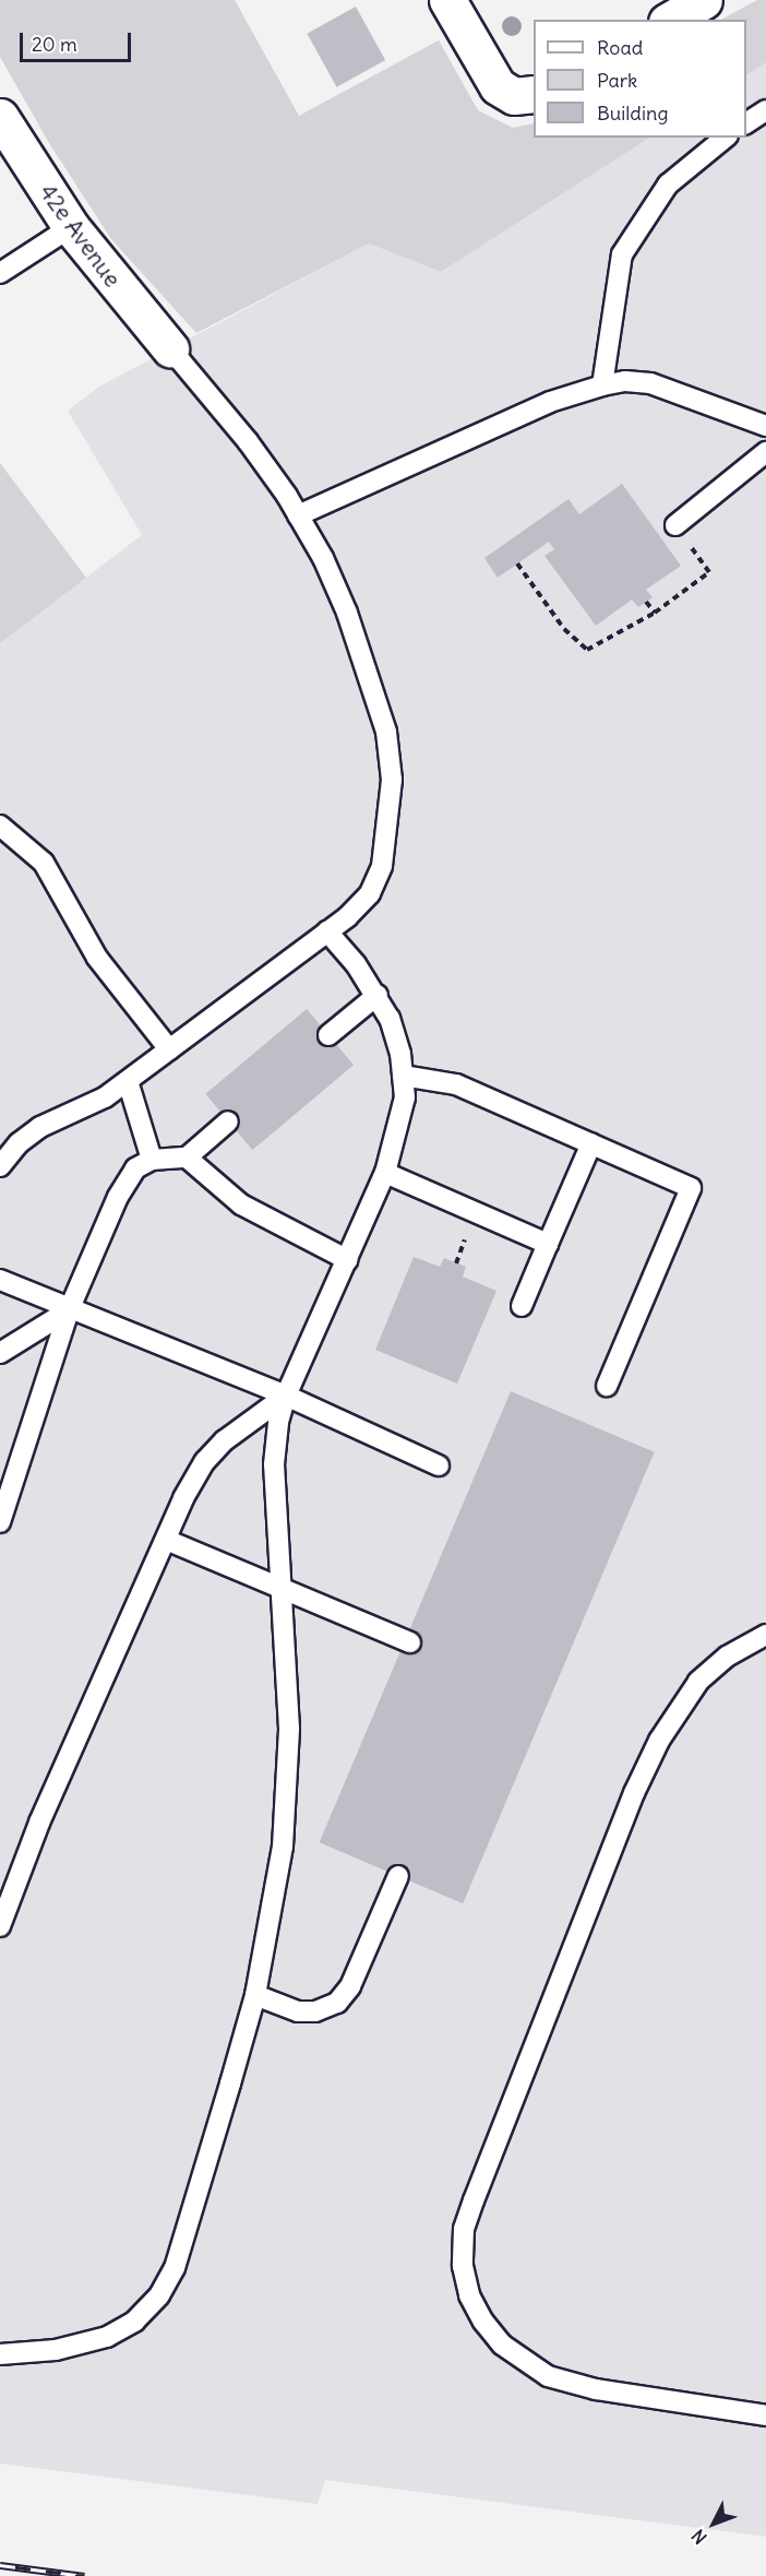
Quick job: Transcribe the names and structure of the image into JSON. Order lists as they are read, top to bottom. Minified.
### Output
{"streets":{"street":["42e Avenue"]},"legend":["Road","Park","Building"],"scale_bar":"20 m","north":"bottom left"}
